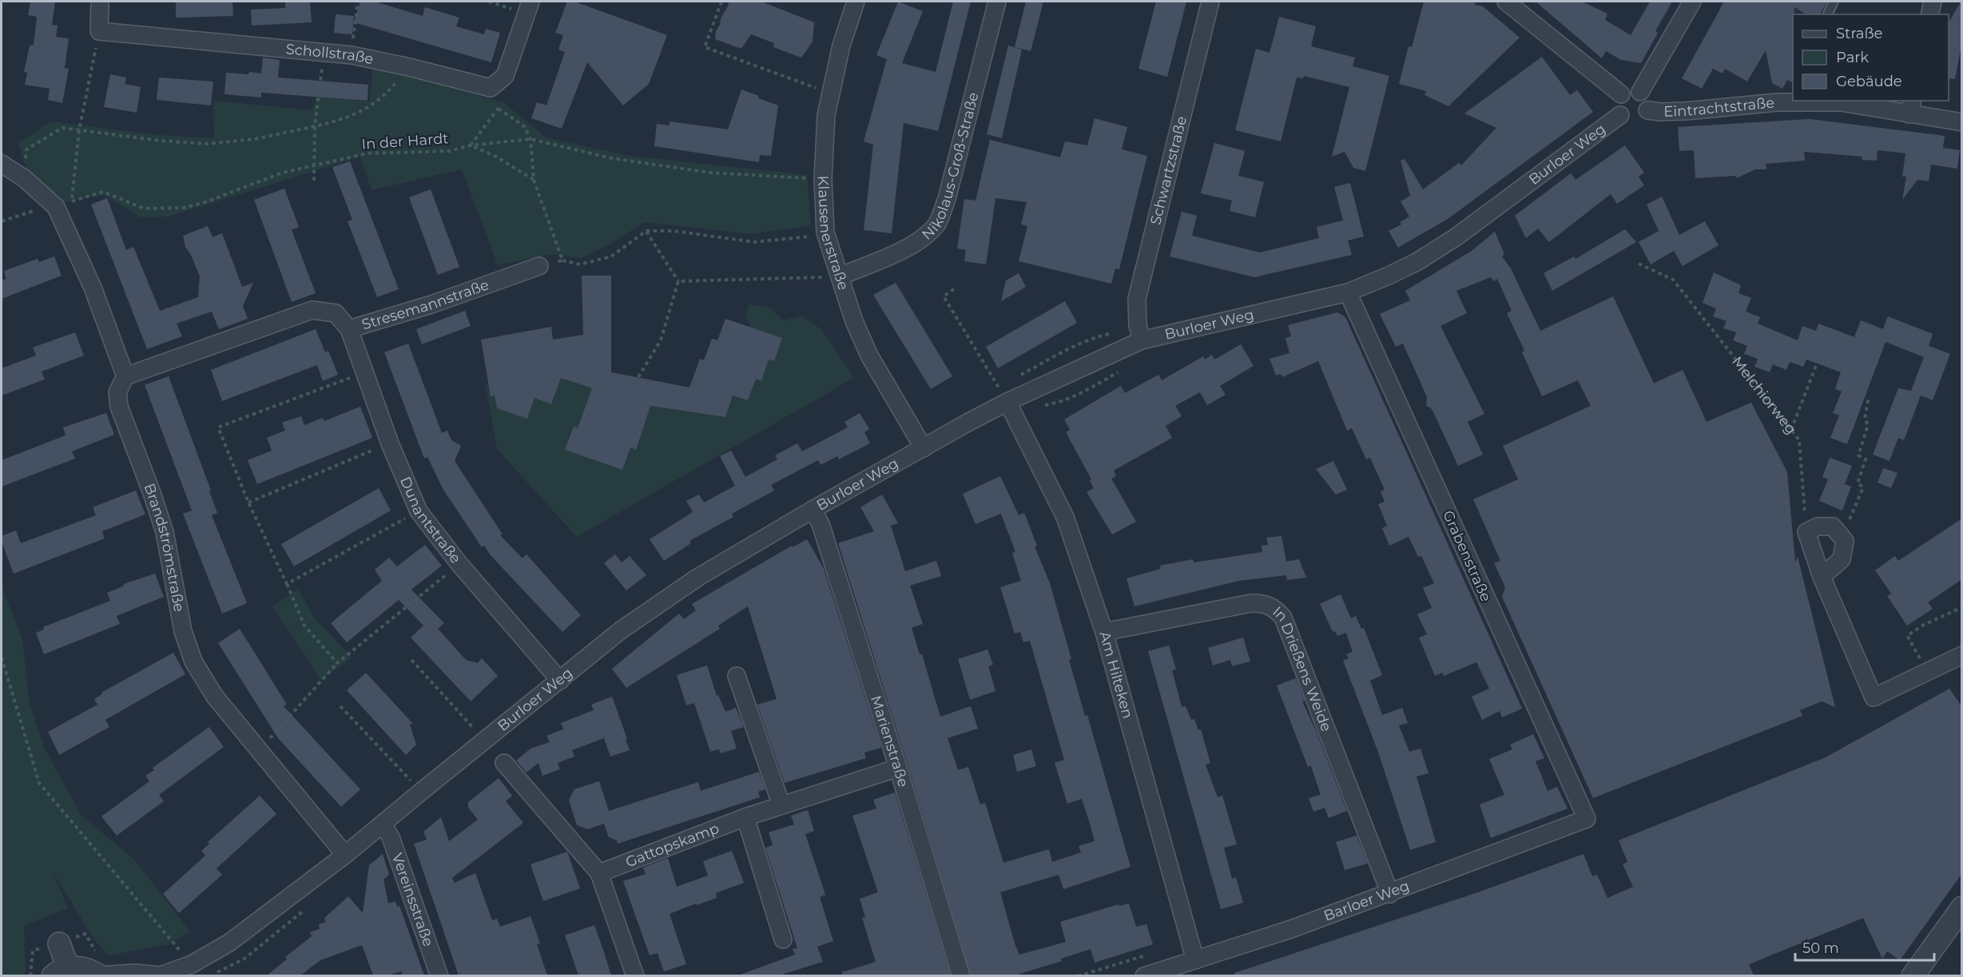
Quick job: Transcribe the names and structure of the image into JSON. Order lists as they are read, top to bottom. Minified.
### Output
{"streets":{"street":["Schollstraße","Eintrachtstraße","Burloer Weg","Nikolaus-Groß-Straße","Schwartzstraße","Klausenerstraße","Stresemannstraße","Dunantstraße","Brandströmstraße","Grabenstraße","In Drießens Weide","Am Hilteken","Marienstraße","Gattopskamp","Vereinsstraße","Barloer Weg"],"path":["In der Hardt","Melchiorweg"]},"crossings":[["Eintrachtstraße","Burloer Weg"],["In der Hardt","Klausenerstraße"],["Burloer Weg","Schwartzstraße"],["Burloer Weg","Klausenerstraße"],["Burloer Weg","Dunantstraße"],["Burloer Weg","Brandströmstraße"],["Burloer Weg","Grabenstraße"],["Burloer Weg","Am Hilteken"],["Burloer Weg","Marienstraße"],["Burloer Weg","Vereinsstraße"],["Nikolaus-Groß-Straße","Klausenerstraße"],["Stresemannstraße","Dunantstraße"],["Stresemannstraße","Brandströmstraße"],["Grabenstraße","Barloer Weg"],["In Drießens Weide","Am Hilteken"],["In Drießens Weide","Barloer Weg"],["Am Hilteken","Barloer Weg"],["Marienstraße","Gattopskamp"]],"legend":["Straße","Park","Gebäude"],"scale_bar":"50 m"}
